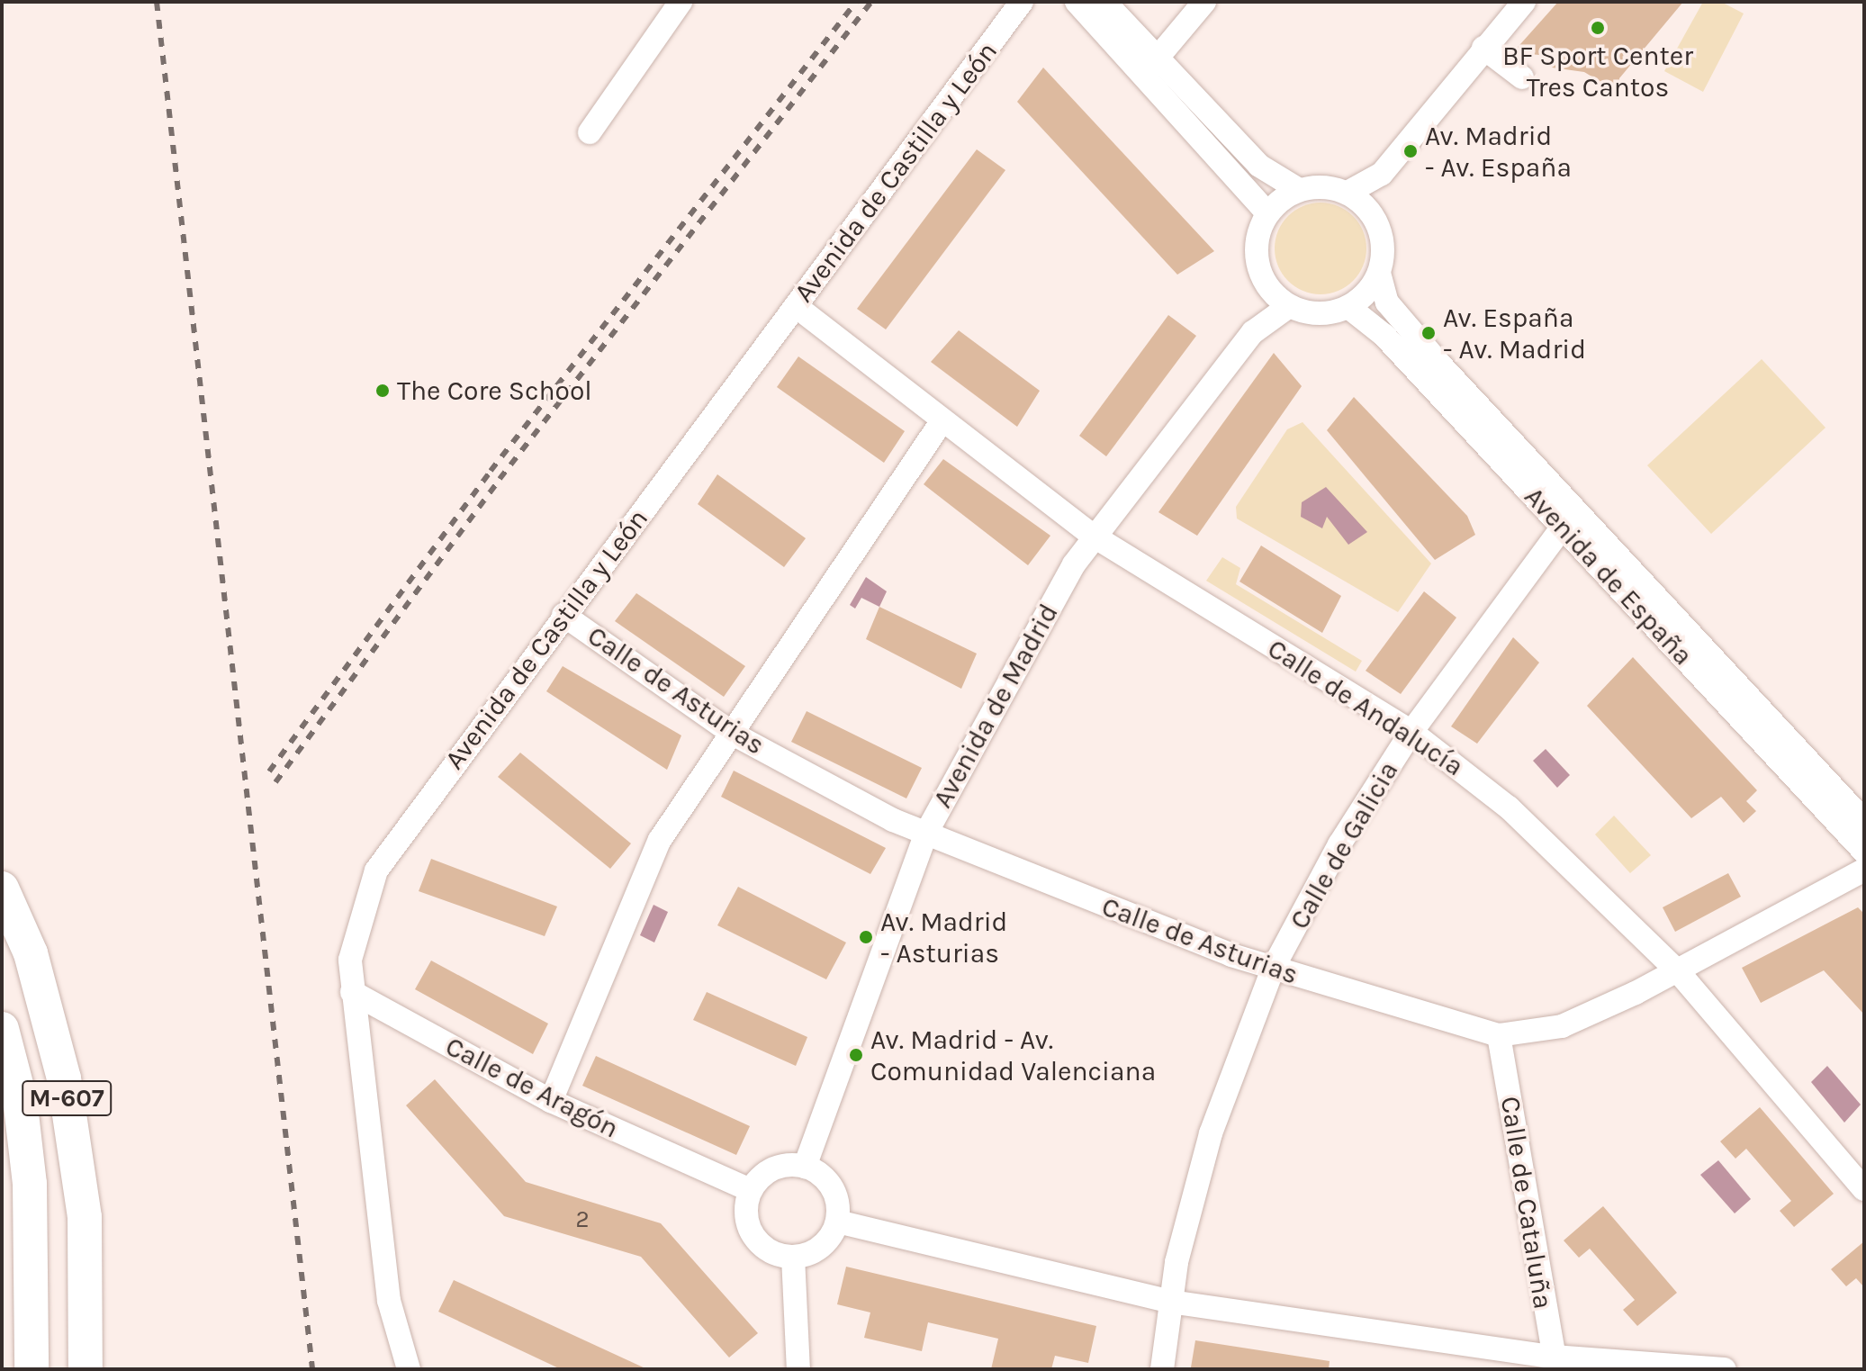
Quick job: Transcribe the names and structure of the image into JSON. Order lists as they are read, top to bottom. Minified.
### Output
{"streets":{"highway":["M-607"],"street":["Avenida de Castilla y León","Avenida de España","Calle de Asturias","Avenida de Madrid","Calle de Andalucía","Calle de Galicia","Calle de Aragón","Calle de Cataluña"]},"crossings":[["Avenida de Castilla y León","Calle de Asturias"],["Avenida de Castilla y León","Calle de Andalucía"],["Avenida de Castilla y León","Calle de Aragón"],["Avenida de España","Avenida de Madrid"],["Avenida de España","Calle de Galicia"],["Calle de Asturias","Avenida de Madrid"],["Calle de Asturias","Calle de Andalucía"],["Calle de Asturias","Calle de Galicia"],["Calle de Asturias","Calle de Cataluña"],["Avenida de Madrid","Calle de Andalucía"],["Avenida de Madrid","Calle de Aragón"],["Calle de Andalucía","Calle de Galicia"]],"places":["BF Sport Center Tres Cantos","Av. Madrid - Av. España","Av. España - Av. Madrid","The Core School","Av. Madrid - Asturias","Av. Madrid - Av. Comunidad Valenciana"],"house_numbers":["2"]}
